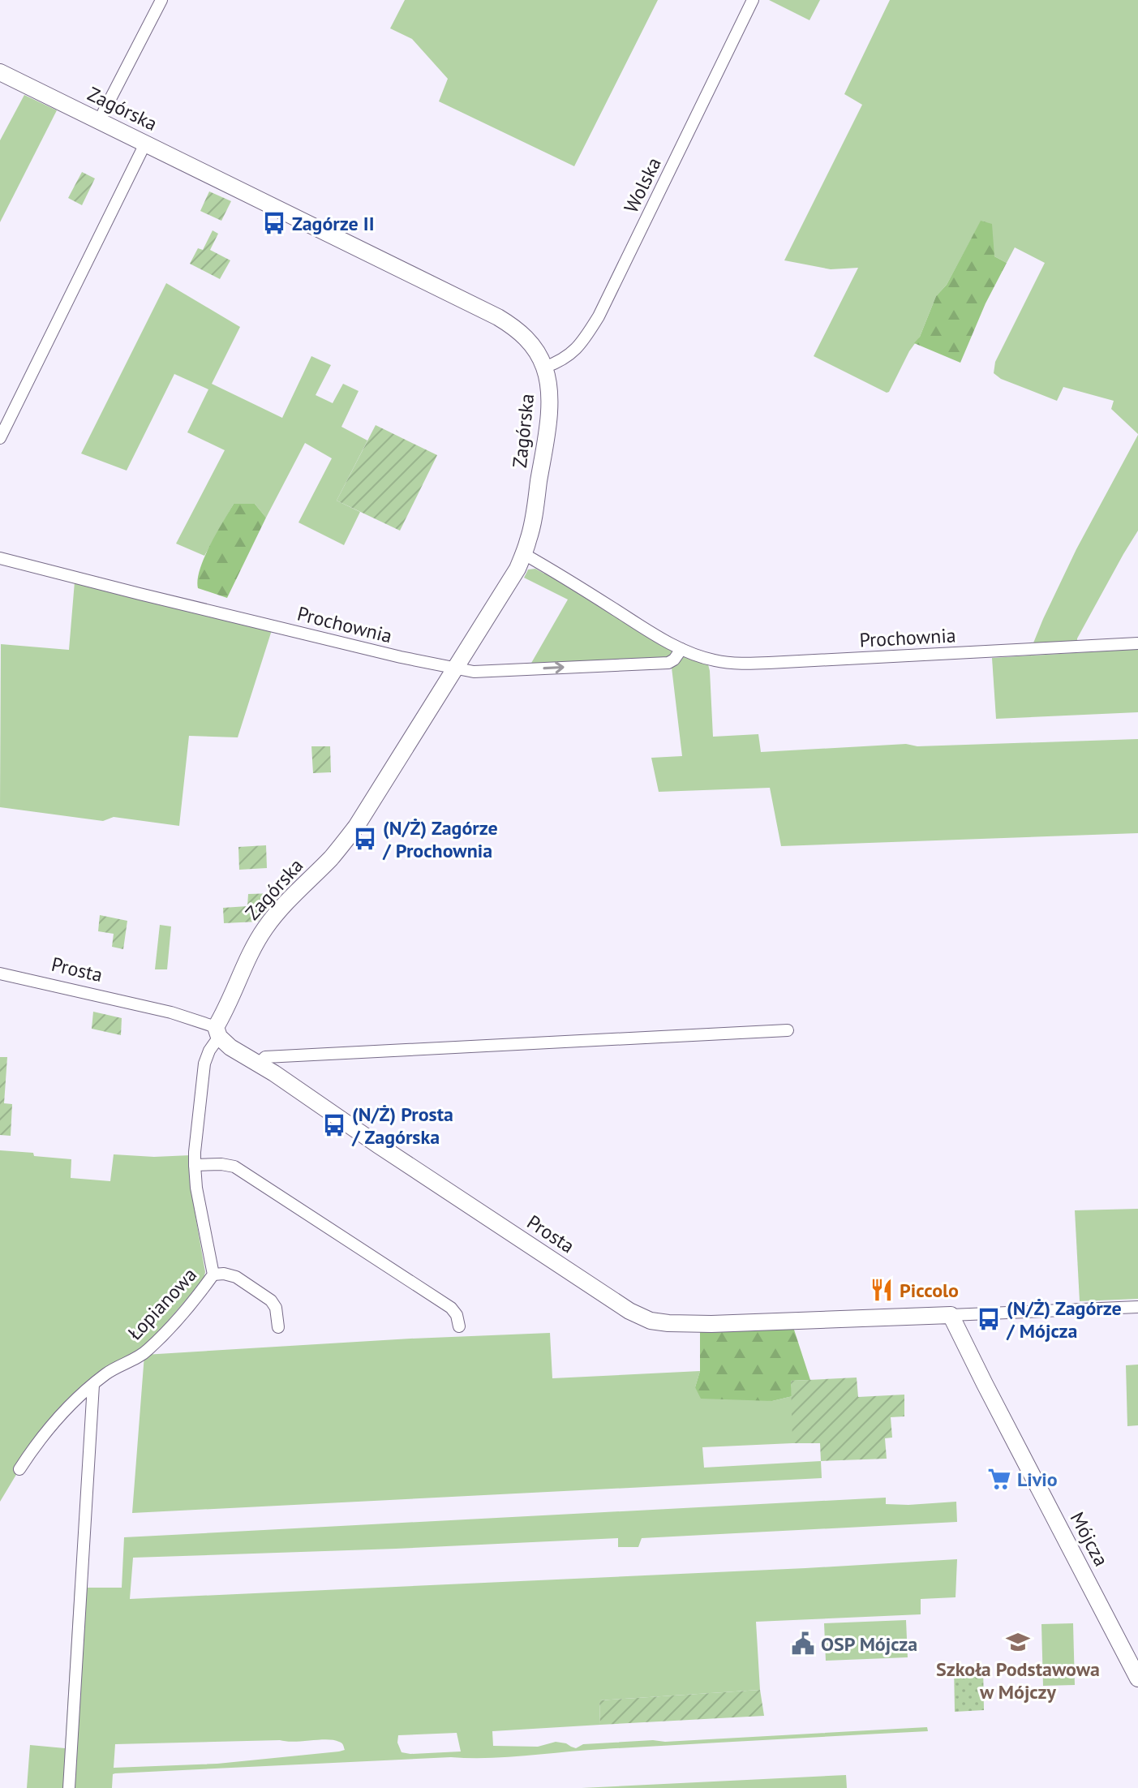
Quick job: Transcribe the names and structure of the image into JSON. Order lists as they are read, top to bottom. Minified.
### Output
{"streets":{"street":["Zagórska","Wolska","Prochownia","Prosta","Łopianowa","Mójcza"]},"crossings":[["Zagórska","Wolska"],["Zagórska","Prochownia"],["Zagórska","Prosta"],["Zagórska","Łopianowa"],["Prosta","Łopianowa"],["Prosta","Mójcza"]],"places":{"bus stop":["Zagórze II","(N/Ż) Zagórze / Prochownia","(N/Ż) Prosta / Zagórska","(N/Ż) Zagórze / Mójcza"],"restaurant":["Piccolo"],"supermarket":["Livio"],"school or university":["Szkoła Podstawowa w Mójczy"],"public building":["OSP Mójcza"]}}
